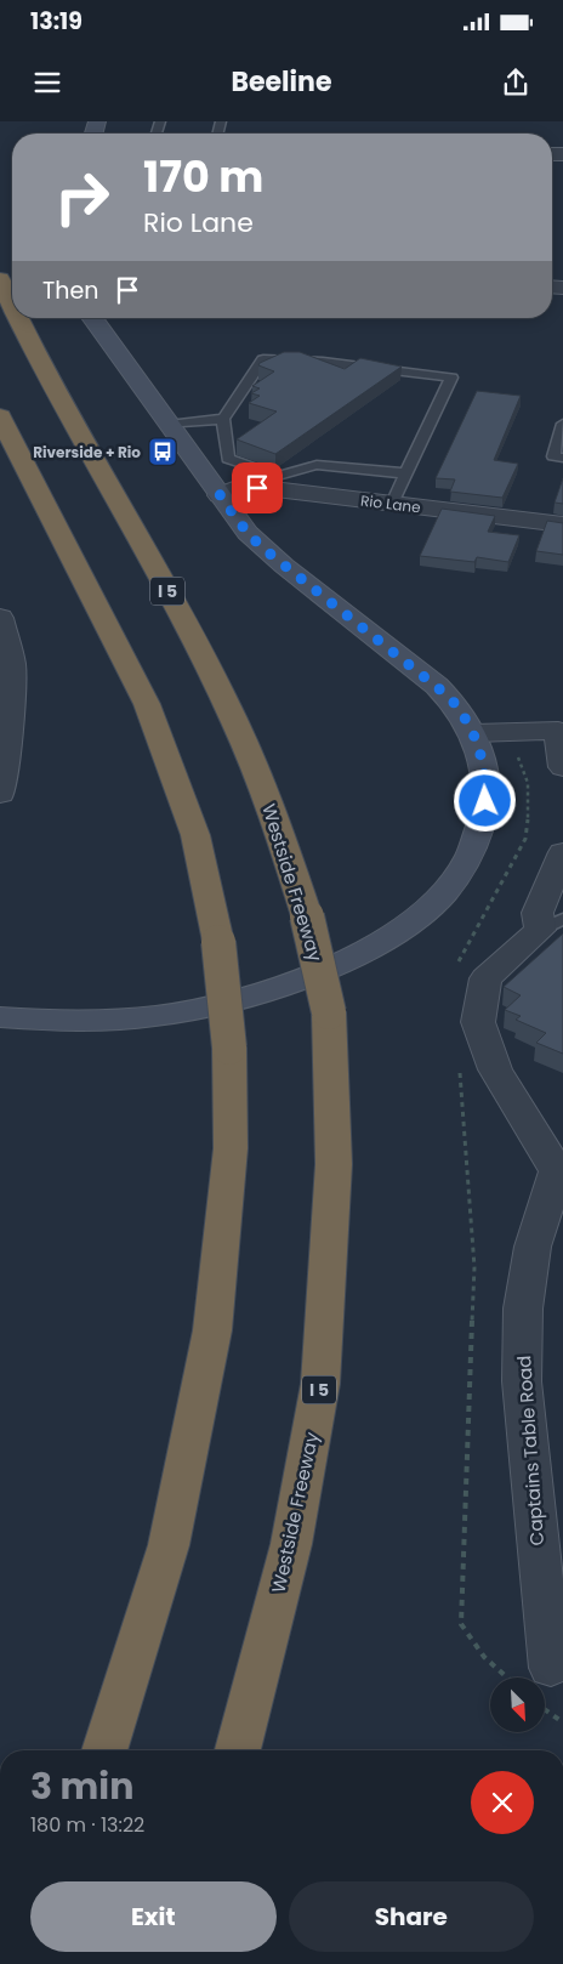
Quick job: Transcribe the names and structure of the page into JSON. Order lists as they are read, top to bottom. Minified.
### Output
{"streets":{"highway":["I 5","Westside Freeway"],"street":["Rio Lane","Captains Table Road"]},"places":{"bus stop":["Riverside + Rio"]},"north":"bottom right","page":{"status":"13:19","header":"Beeline","turn":["170 m","Rio Lane"],"then":"Then","heading":["3 min","180 m · 13:22"],"buttons":["Exit","Share"]}}
